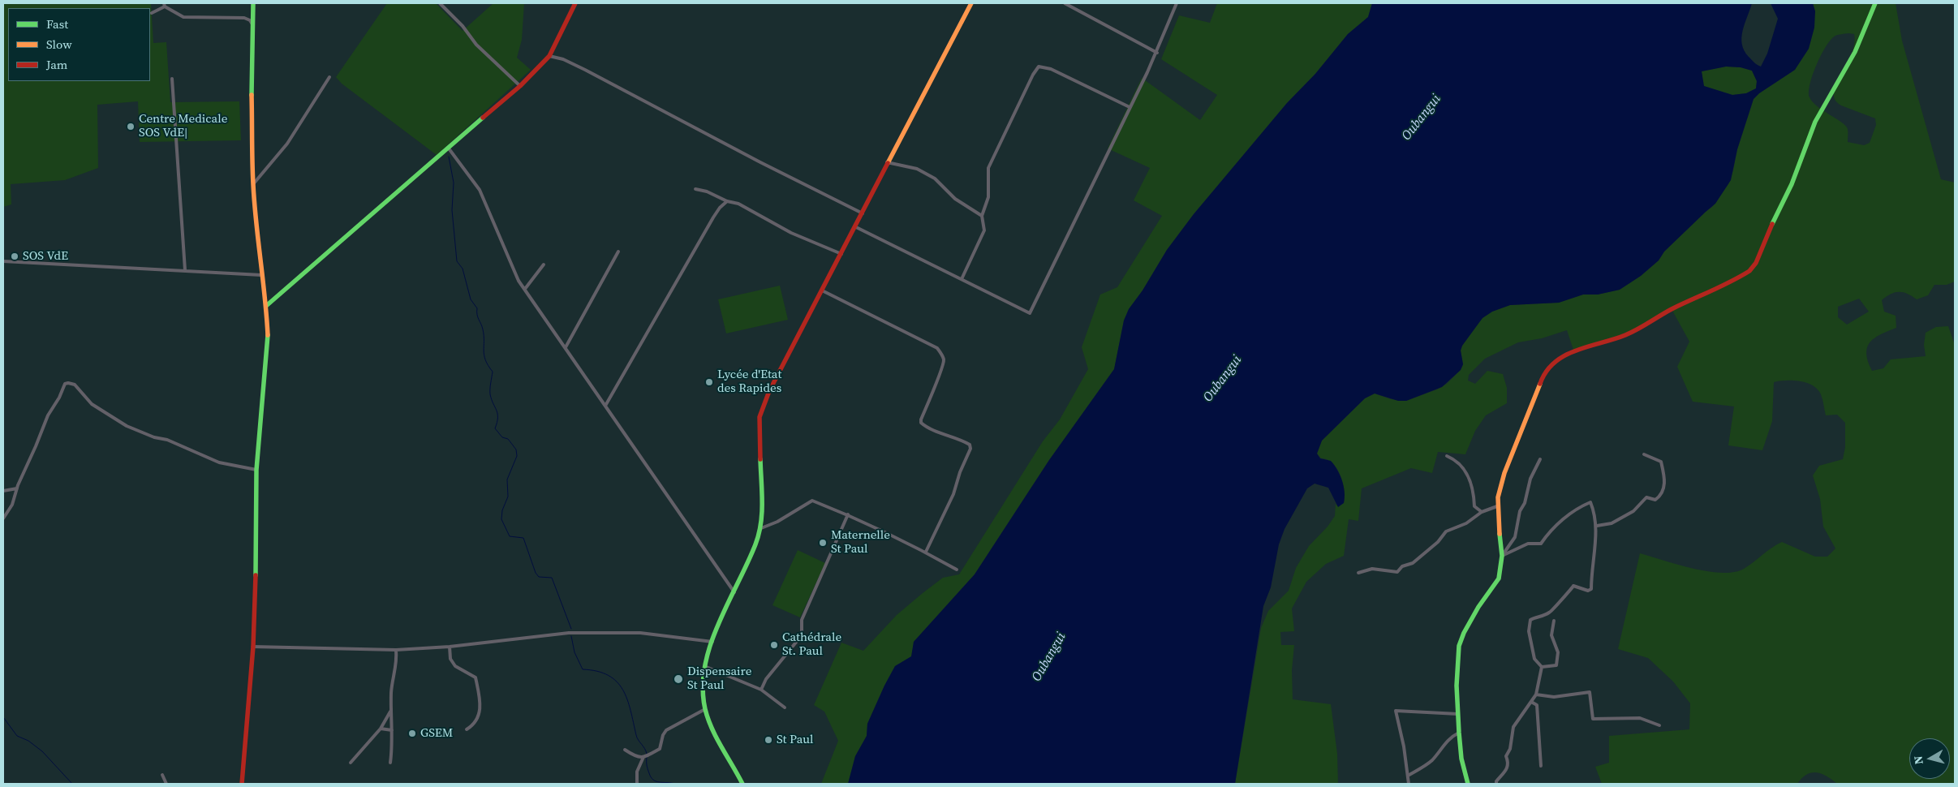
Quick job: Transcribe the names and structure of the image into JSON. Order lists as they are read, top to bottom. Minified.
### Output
{"water":["Oubangui"],"places":["Centre Medicale SOS VdE|","SOS VdE","Lycée d'Etat des Rapides","Maternelle St Paul","Cathédrale St. Paul","Dispensaire St Paul","GSEM","St Paul"],"legend":["Fast","Slow","Jam"],"north":"left"}
